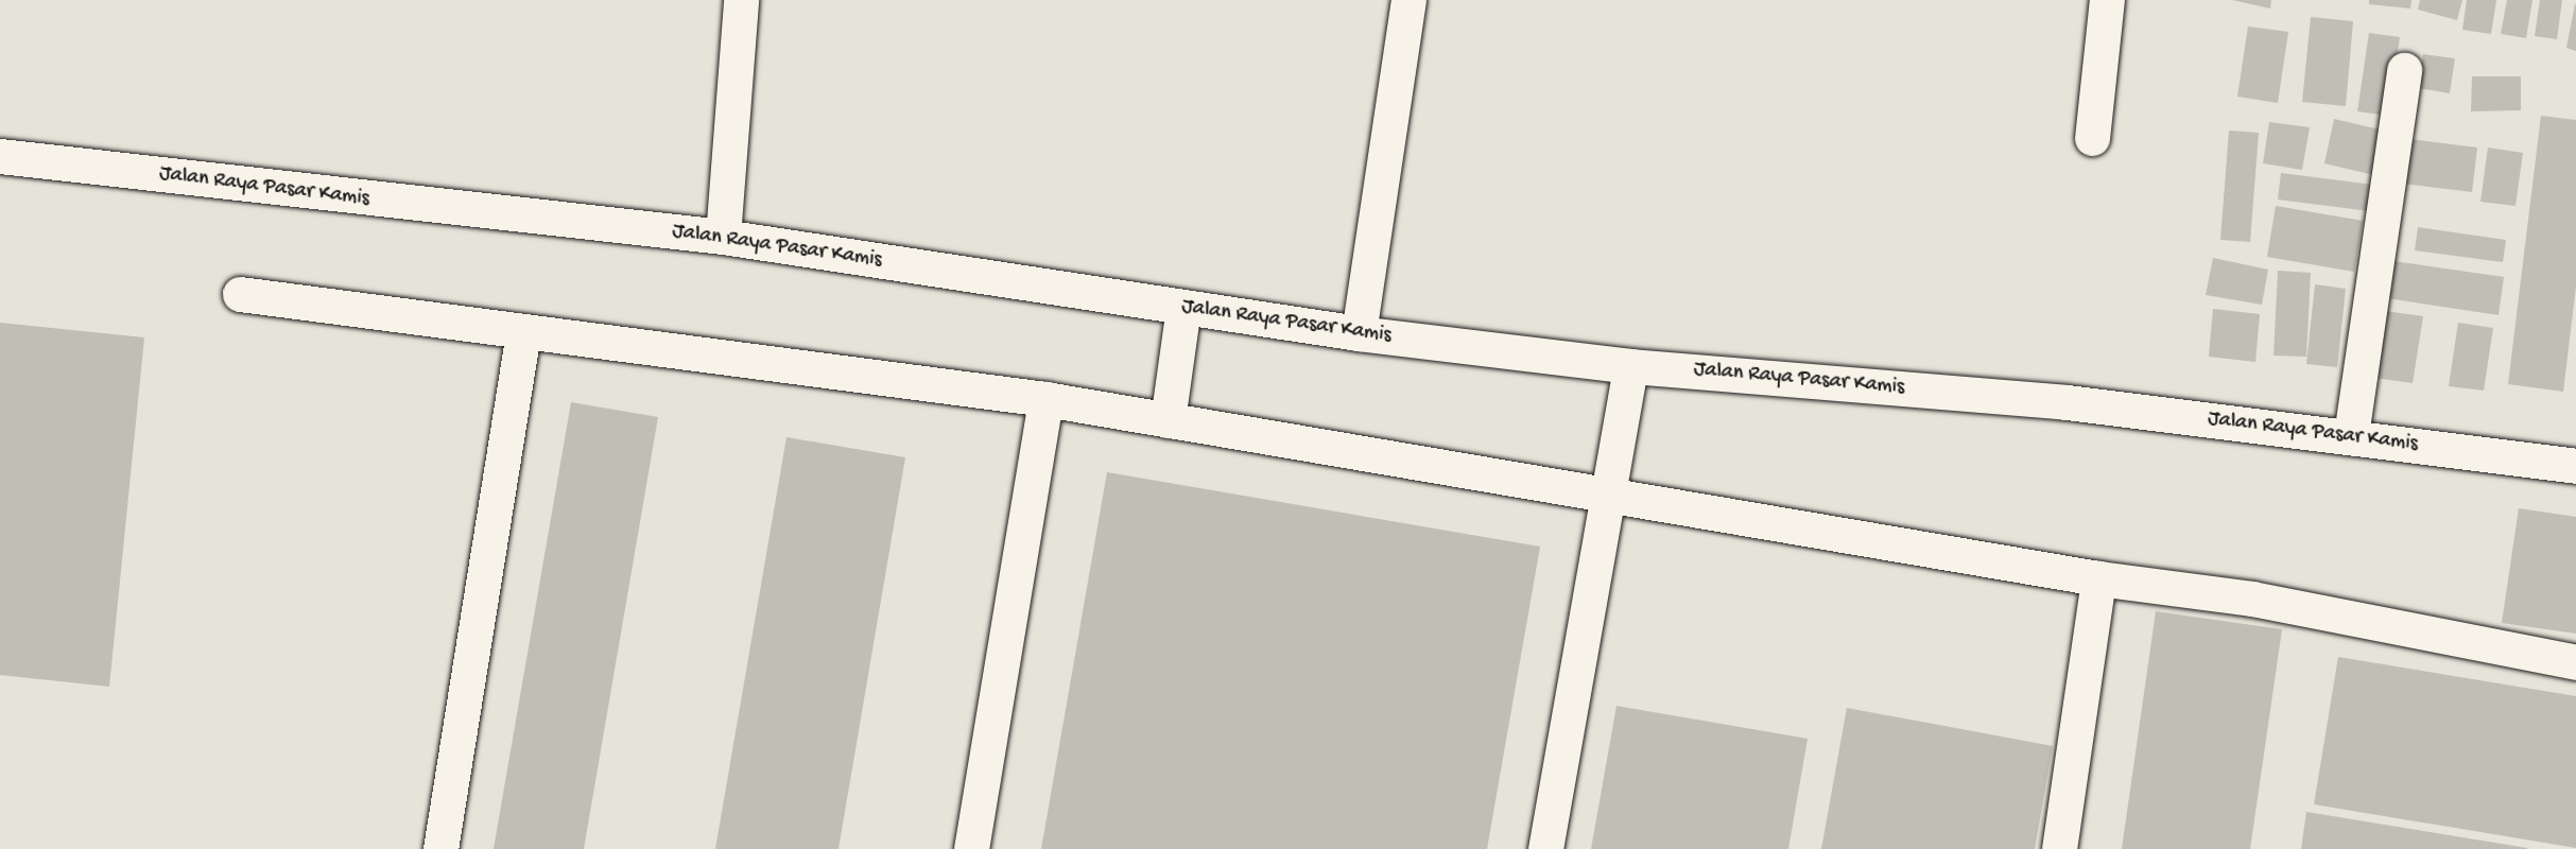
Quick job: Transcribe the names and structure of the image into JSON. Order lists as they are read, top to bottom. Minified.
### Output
{"streets":{"main road":["Jalan Raya Pasar Kamis"]}}
